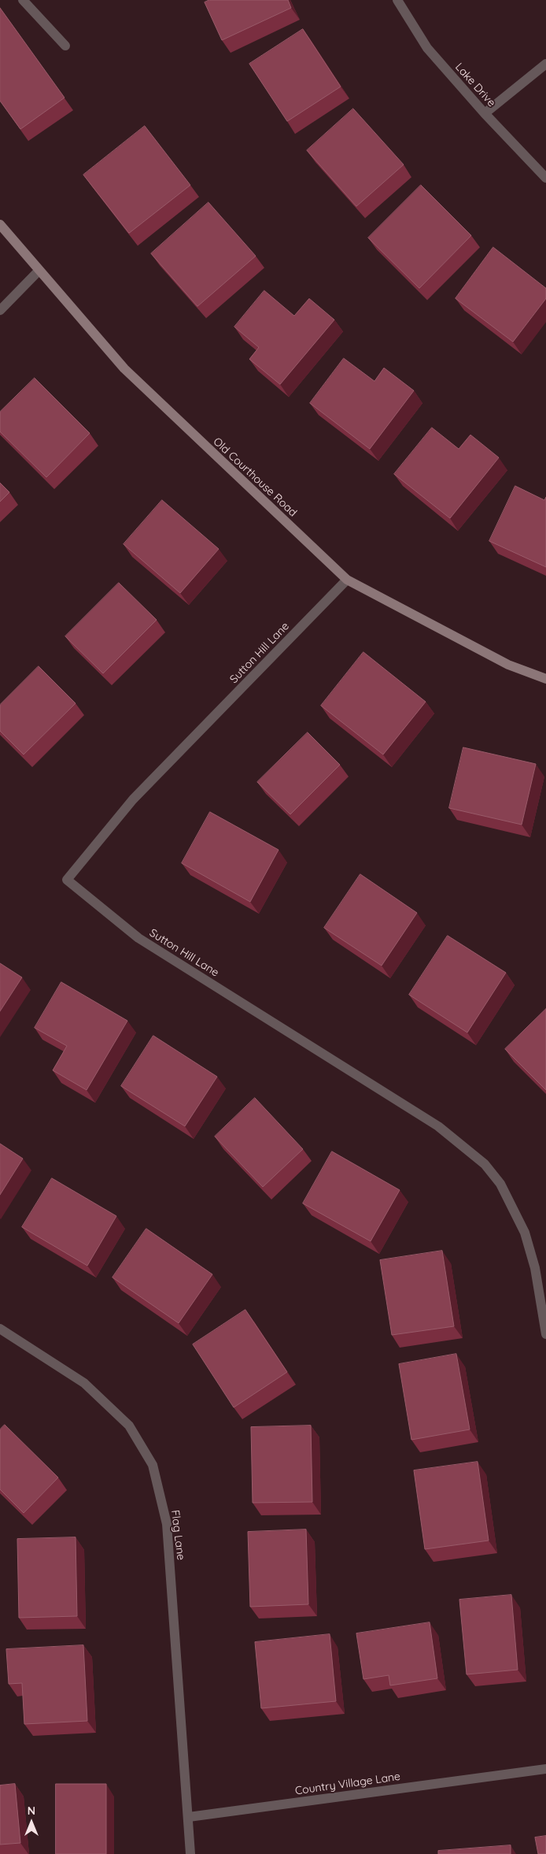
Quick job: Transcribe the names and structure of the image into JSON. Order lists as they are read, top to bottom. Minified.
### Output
{"streets":{"street":["Lake Drive","Old Courthouse Road","Sutton Hill Lane","Flag Lane","Country Village Lane"]},"crossings":[["Old Courthouse Road","Sutton Hill Lane"],["Flag Lane","Country Village Lane"]],"north":"top"}
